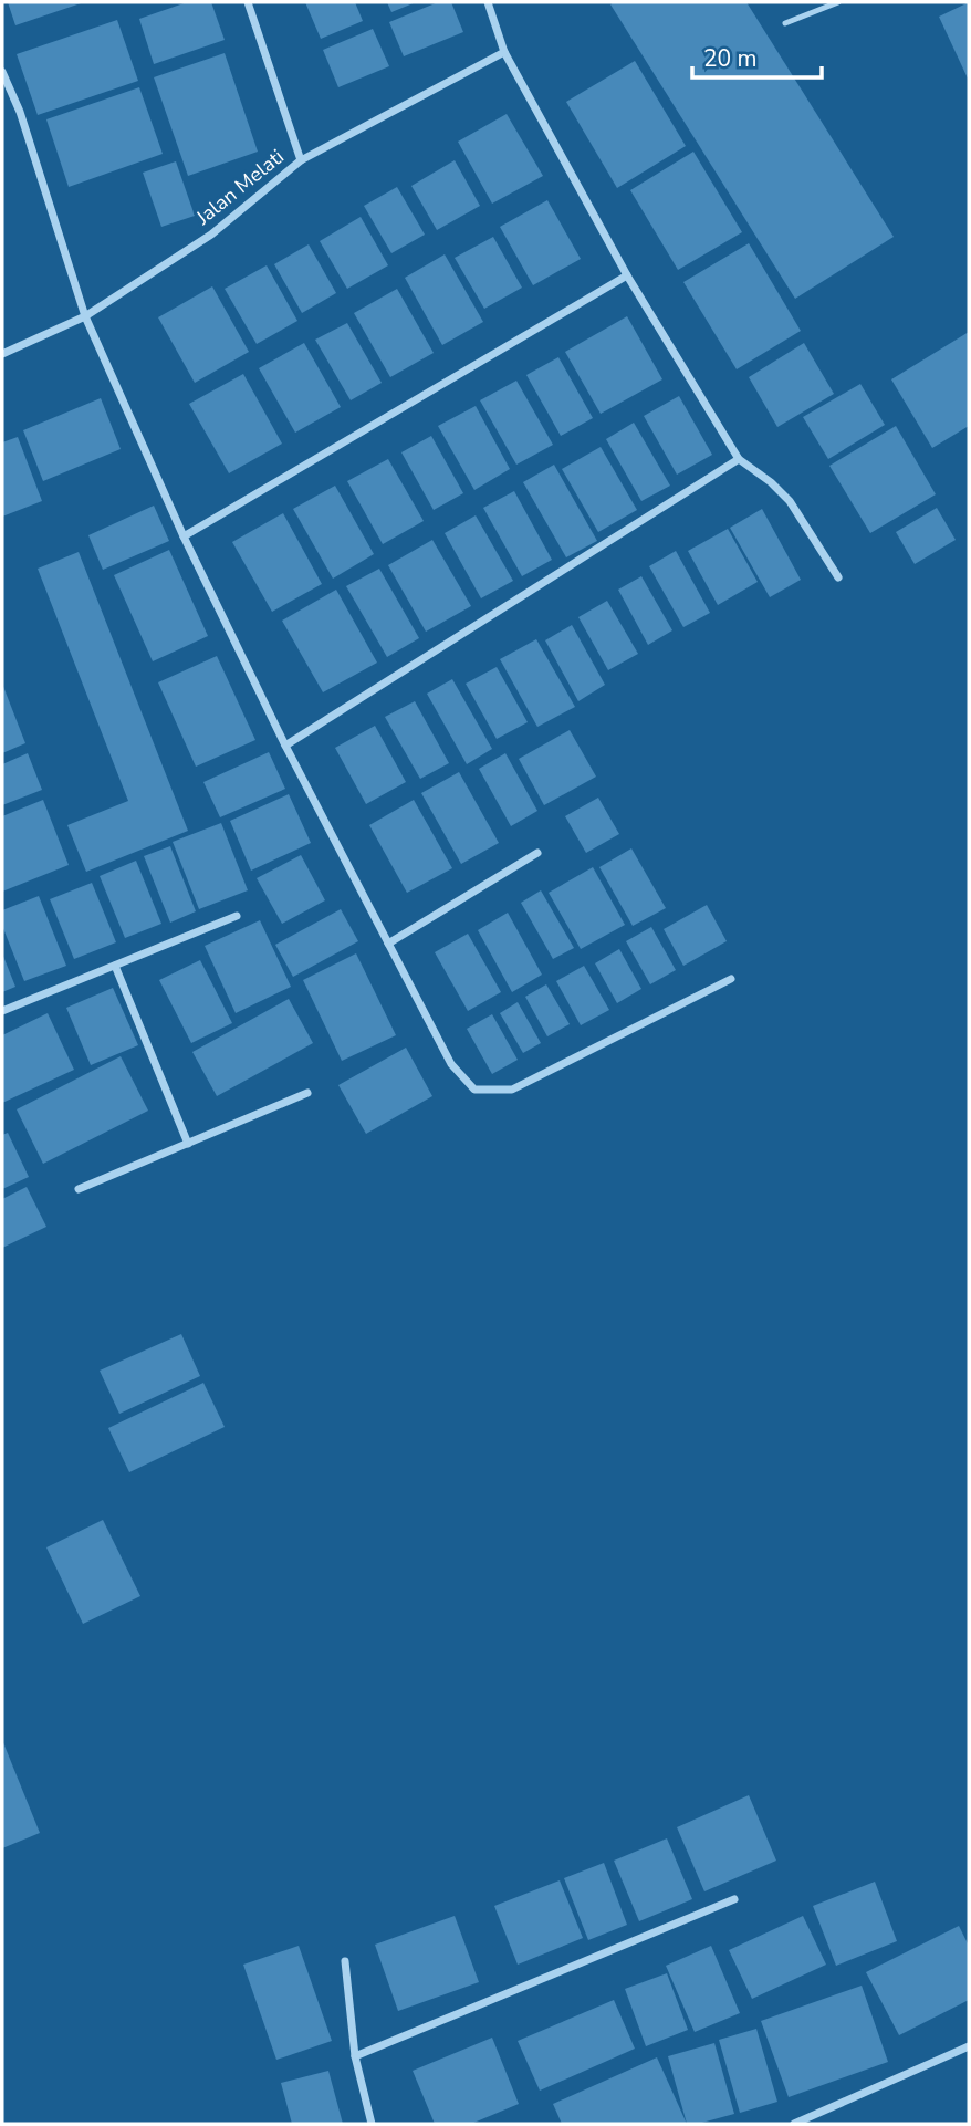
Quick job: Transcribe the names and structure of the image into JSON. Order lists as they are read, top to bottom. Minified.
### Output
{"streets":{"street":["Jalan Melati"]},"scale_bar":"20 m"}
